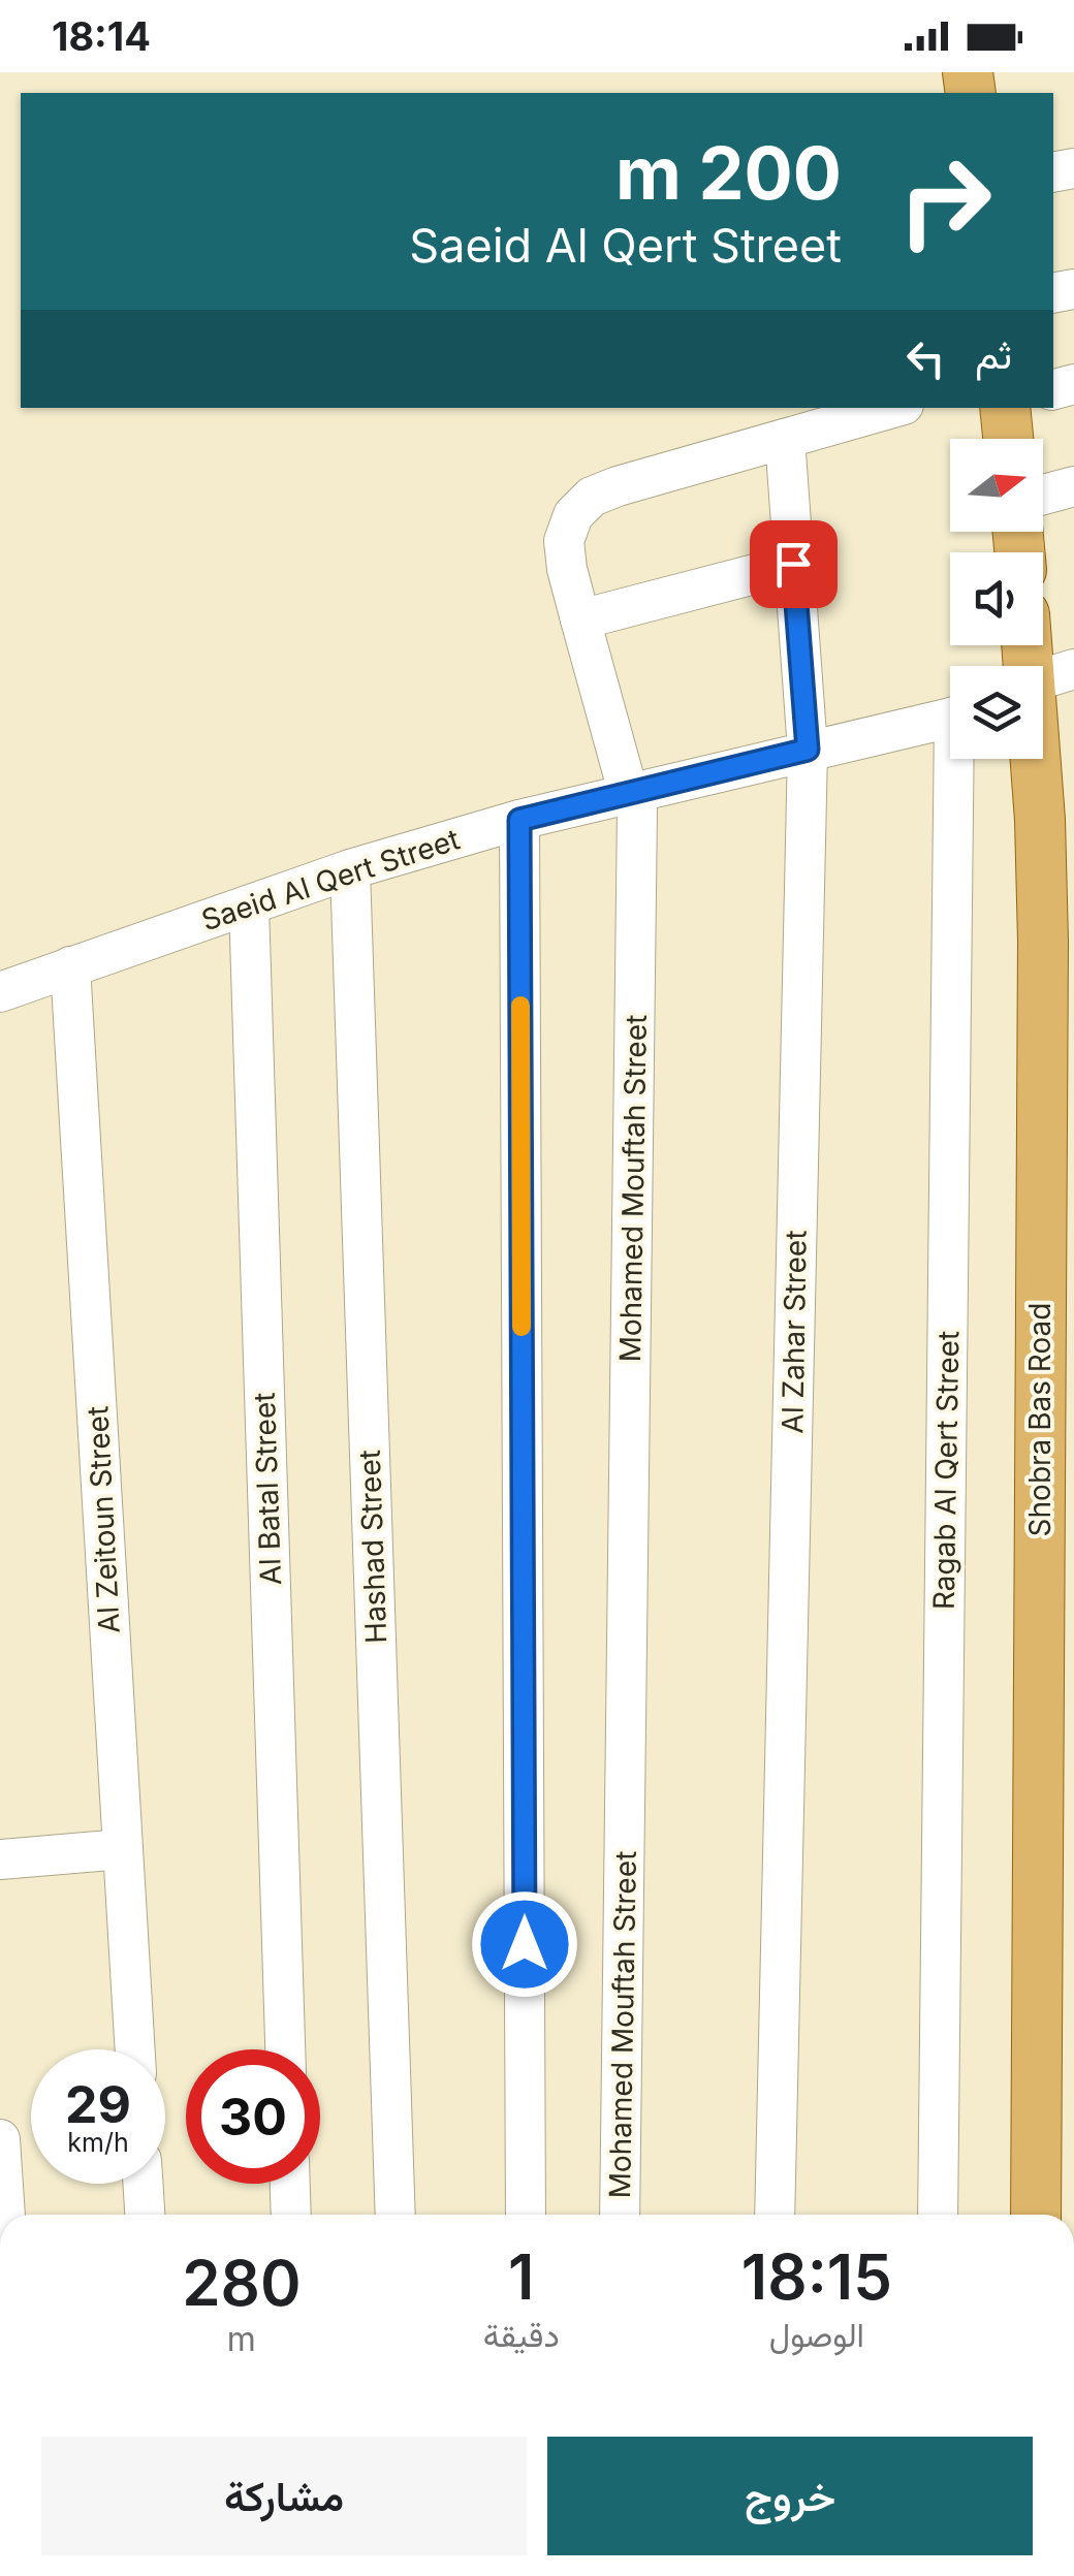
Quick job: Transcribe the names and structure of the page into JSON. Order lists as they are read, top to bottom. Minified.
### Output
{"streets":{"main road":["Shobra Bas Road"],"street":["Saeid Al Qert Street","Mohamed Mouftah Street","Al Zahar Street","Ragab Al Qert Street","Al Batal Street","Al Zeitoun Street","Hashad Street"]},"crossings":[["Saeid Al Qert Street","Mohamed Mouftah Street"],["Saeid Al Qert Street","Al Zahar Street"],["Saeid Al Qert Street","Al Batal Street"],["Saeid Al Qert Street","Al Zeitoun Street"],["Saeid Al Qert Street","Hashad Street"],["Mohamed Mouftah Street","Al Zahar Street"]],"north":"right","page":{"status":"18:14","turn":["200 m","Saeid Al Qert Street"],"then":"ثم","speed":"29 km/h","limit":"30","eta":["18:15","الوصول","1","دقيقة","280","m"],"buttons":["خروج","مشاركة"]}}
